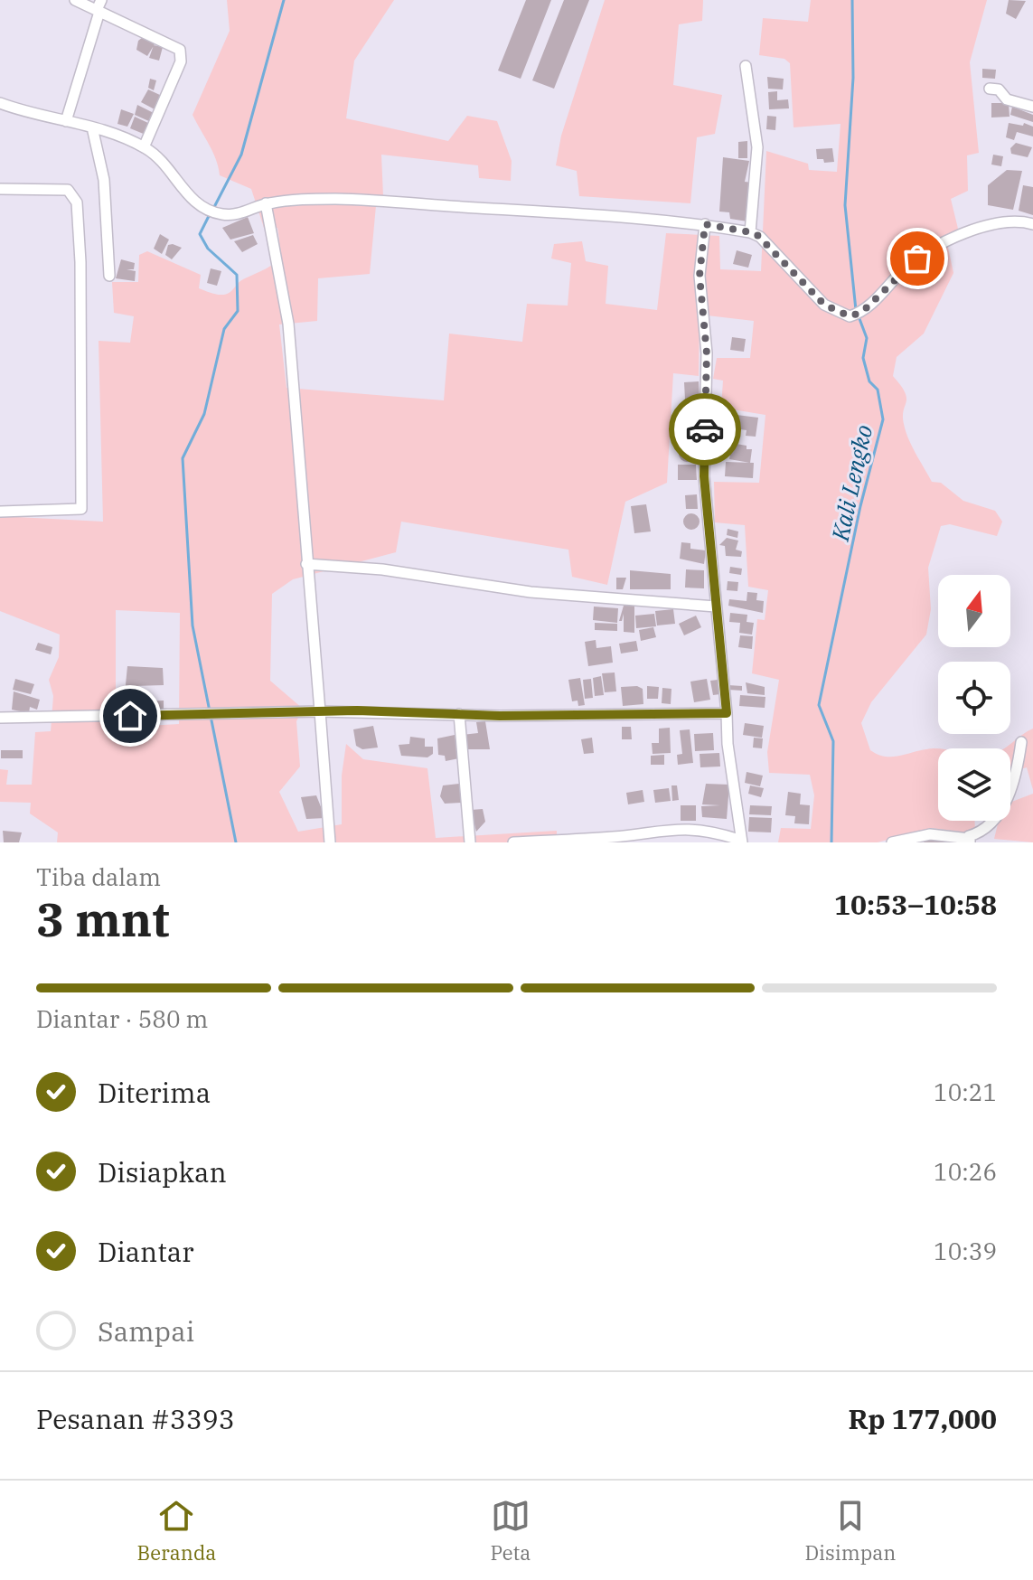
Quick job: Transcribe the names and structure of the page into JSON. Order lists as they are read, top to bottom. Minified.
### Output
{"water":["Kali Lengko"],"north":"top","page":{"heading":["3 mnt","Tiba dalam","10:53–10:58"],"panel":["Pesanan #3393","Rp 177,000"],"bar":"Diantar · 580 m","list":[["Diterima","10:21"],["Disiapkan","10:26"],["Diantar","10:39"],"Sampai"],"tabs":["Beranda","Peta","Disimpan"]}}
